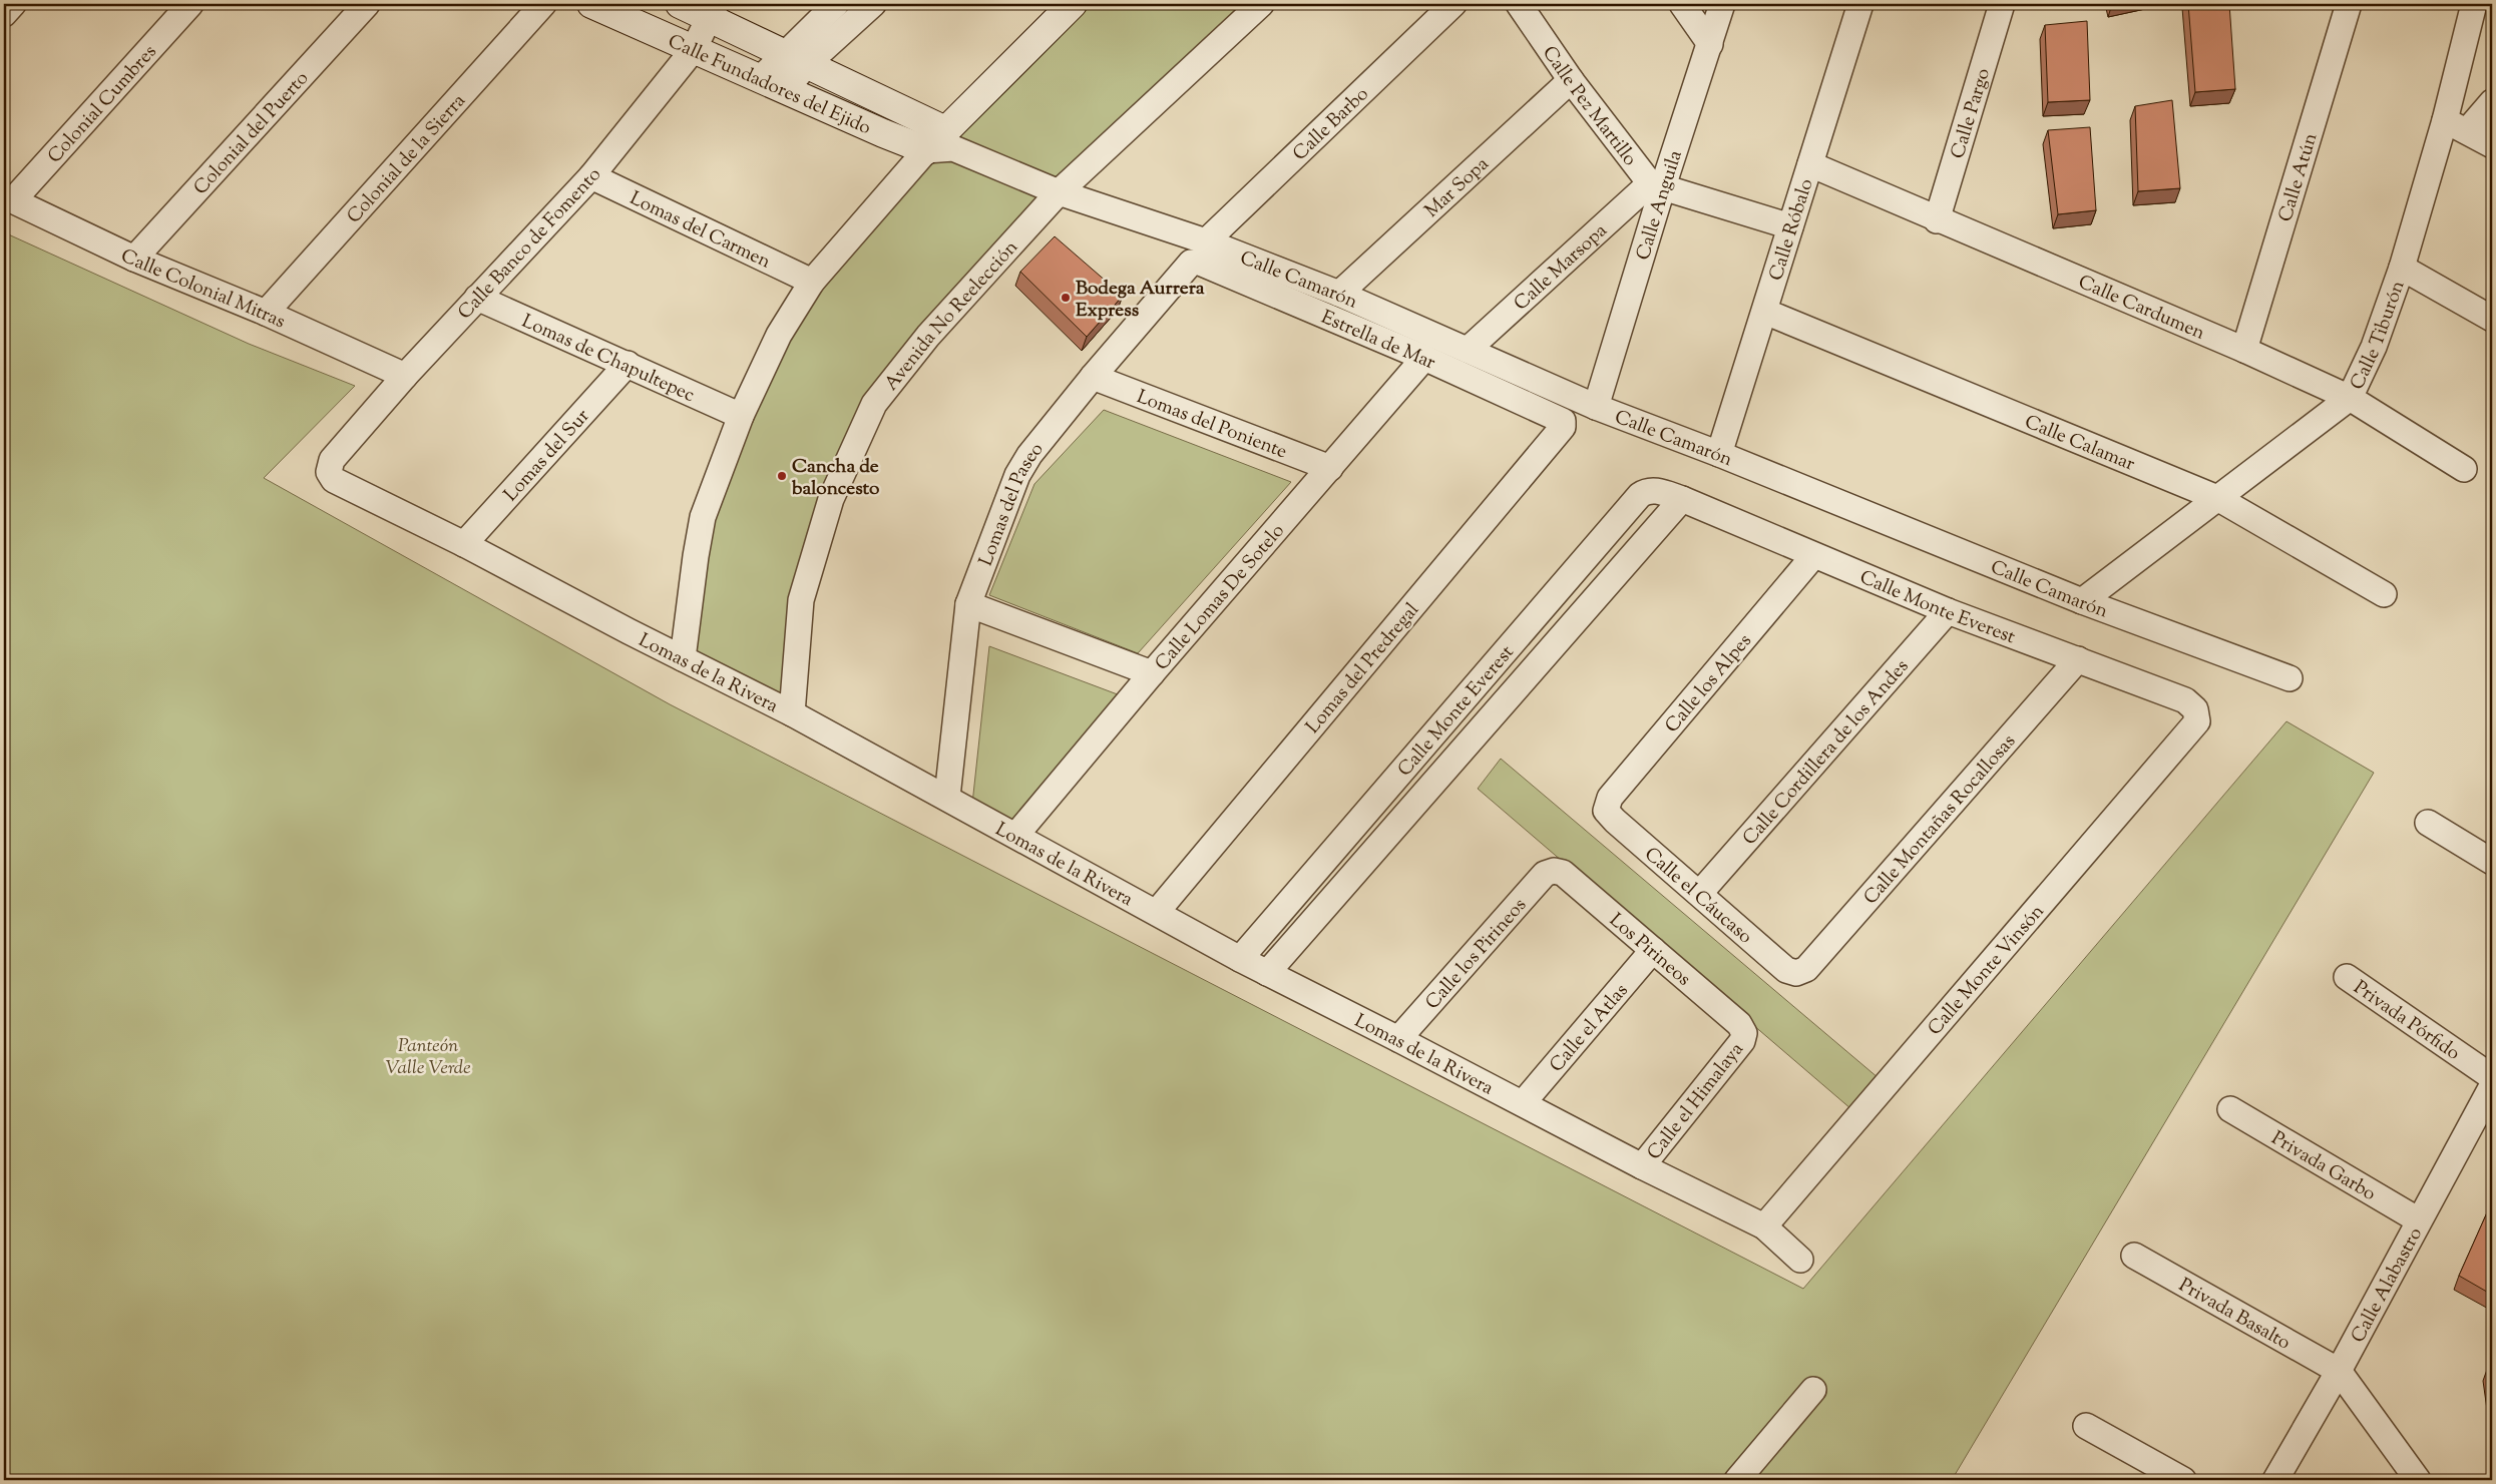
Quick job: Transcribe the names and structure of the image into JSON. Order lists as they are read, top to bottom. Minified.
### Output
{"streets":{"street":["Calle Fundadores del Ejido","Colonial Cumbres","Calle Pez Martillo","Calle Pargo","Calle Barbo","Colonial del Puerto","Colonial de la Sierra","Calle Atún","Mar Sopa","Calle Anguila","Calle Róbalo","Lomas del Carmen","Calle Banco de Fomento","Calle Marsopa","Calle Camarón","Calle Colonial Mitras","Calle Cardumen","Avenida No Reelección","Calle Tiburón","Estrella de Mar","Lomas de Chapultepec","Lomas del Poniente","Calle Calamar","Lomas del Sur","Lomas del Paseo","Calle Lomas De Sotelo","Calle Monte Everest","Lomas del Predregal","Lomas de la Rivera","Calle los Alpes","Calle Cordillera de los Andes","Calle Montañas Rocallosas","Calle el Cáucaso","Los Pirineos","Calle los Pirineos","Calle Monte Vinsón","Privada Pórfido","Calle el Atlas","Calle el Himalaya","Privada Garbo","Calle Alabastro","Privada Basalto"]},"crossings":[["Calle Fundadores del Ejido","Calle Banco de Fomento"],["Calle Fundadores del Ejido","Calle Camarón"],["Calle Fundadores del Ejido","Avenida No Reelección"],["Colonial Cumbres","Calle Colonial Mitras"],["Calle Pez Martillo","Mar Sopa"],["Calle Pez Martillo","Calle Anguila"],["Calle Pez Martillo","Calle Marsopa"],["Calle Pargo","Calle Cardumen"],["Calle Barbo","Calle Camarón"],["Colonial del Puerto","Calle Colonial Mitras"],["Colonial de la Sierra","Calle Colonial Mitras"],["Calle Atún","Calle Cardumen"],["Mar Sopa","Calle Camarón"],["Calle Anguila","Calle Marsopa"],["Calle Anguila","Calle Camarón"],["Calle Róbalo","Calle Camarón"],["Calle Róbalo","Calle Cardumen"],["Calle Róbalo","Calle Calamar"],["Lomas del Carmen","Calle Banco de Fomento"],["Calle Banco de Fomento","Calle Colonial Mitras"],["Calle Banco de Fomento","Lomas de Chapultepec"],["Calle Banco de Fomento","Lomas de la Rivera"],["Calle Marsopa","Calle Camarón"],["Calle Camarón","Avenida No Reelección"],["Calle Camarón","Calle Tiburón"],["Calle Cardumen","Calle Tiburón"],["Avenida No Reelección","Lomas de la Rivera"],["Calle Tiburón","Calle Calamar"],["Estrella de Mar","Lomas del Paseo"],["Estrella de Mar","Calle Lomas De Sotelo"],["Estrella de Mar","Lomas del Predregal"],["Lomas de Chapultepec","Lomas del Sur"],["Lomas del Poniente","Lomas del Paseo"],["Lomas del Poniente","Calle Lomas De Sotelo"],["Lomas del Sur","Lomas de la Rivera"],["Lomas del Paseo","Lomas de la Rivera"],["Calle Lomas De Sotelo","Lomas de la Rivera"],["Calle Monte Everest","Lomas de la Rivera"],["Calle Monte Everest","Calle los Alpes"],["Calle Monte Everest","Calle Cordillera de los Andes"],["Calle Monte Everest","Calle Montañas Rocallosas"],["Calle Monte Everest","Calle Monte Vinsón"],["Lomas del Predregal","Lomas de la Rivera"],["Lomas de la Rivera","Calle los Pirineos"],["Lomas de la Rivera","Calle Monte Vinsón"],["Lomas de la Rivera","Calle el Atlas"],["Lomas de la Rivera","Calle el Himalaya"],["Calle los Alpes","Calle el Cáucaso"],["Calle Cordillera de los Andes","Calle el Cáucaso"],["Calle Montañas Rocallosas","Calle el Cáucaso"],["Los Pirineos","Calle los Pirineos"],["Los Pirineos","Calle el Atlas"],["Los Pirineos","Calle el Himalaya"],["Privada Garbo","Calle Alabastro"],["Calle Alabastro","Privada Basalto"]],"parks":["Panteón Valle Verde"],"places":["Bodega Aurrera Express","Cancha de baloncesto"]}
